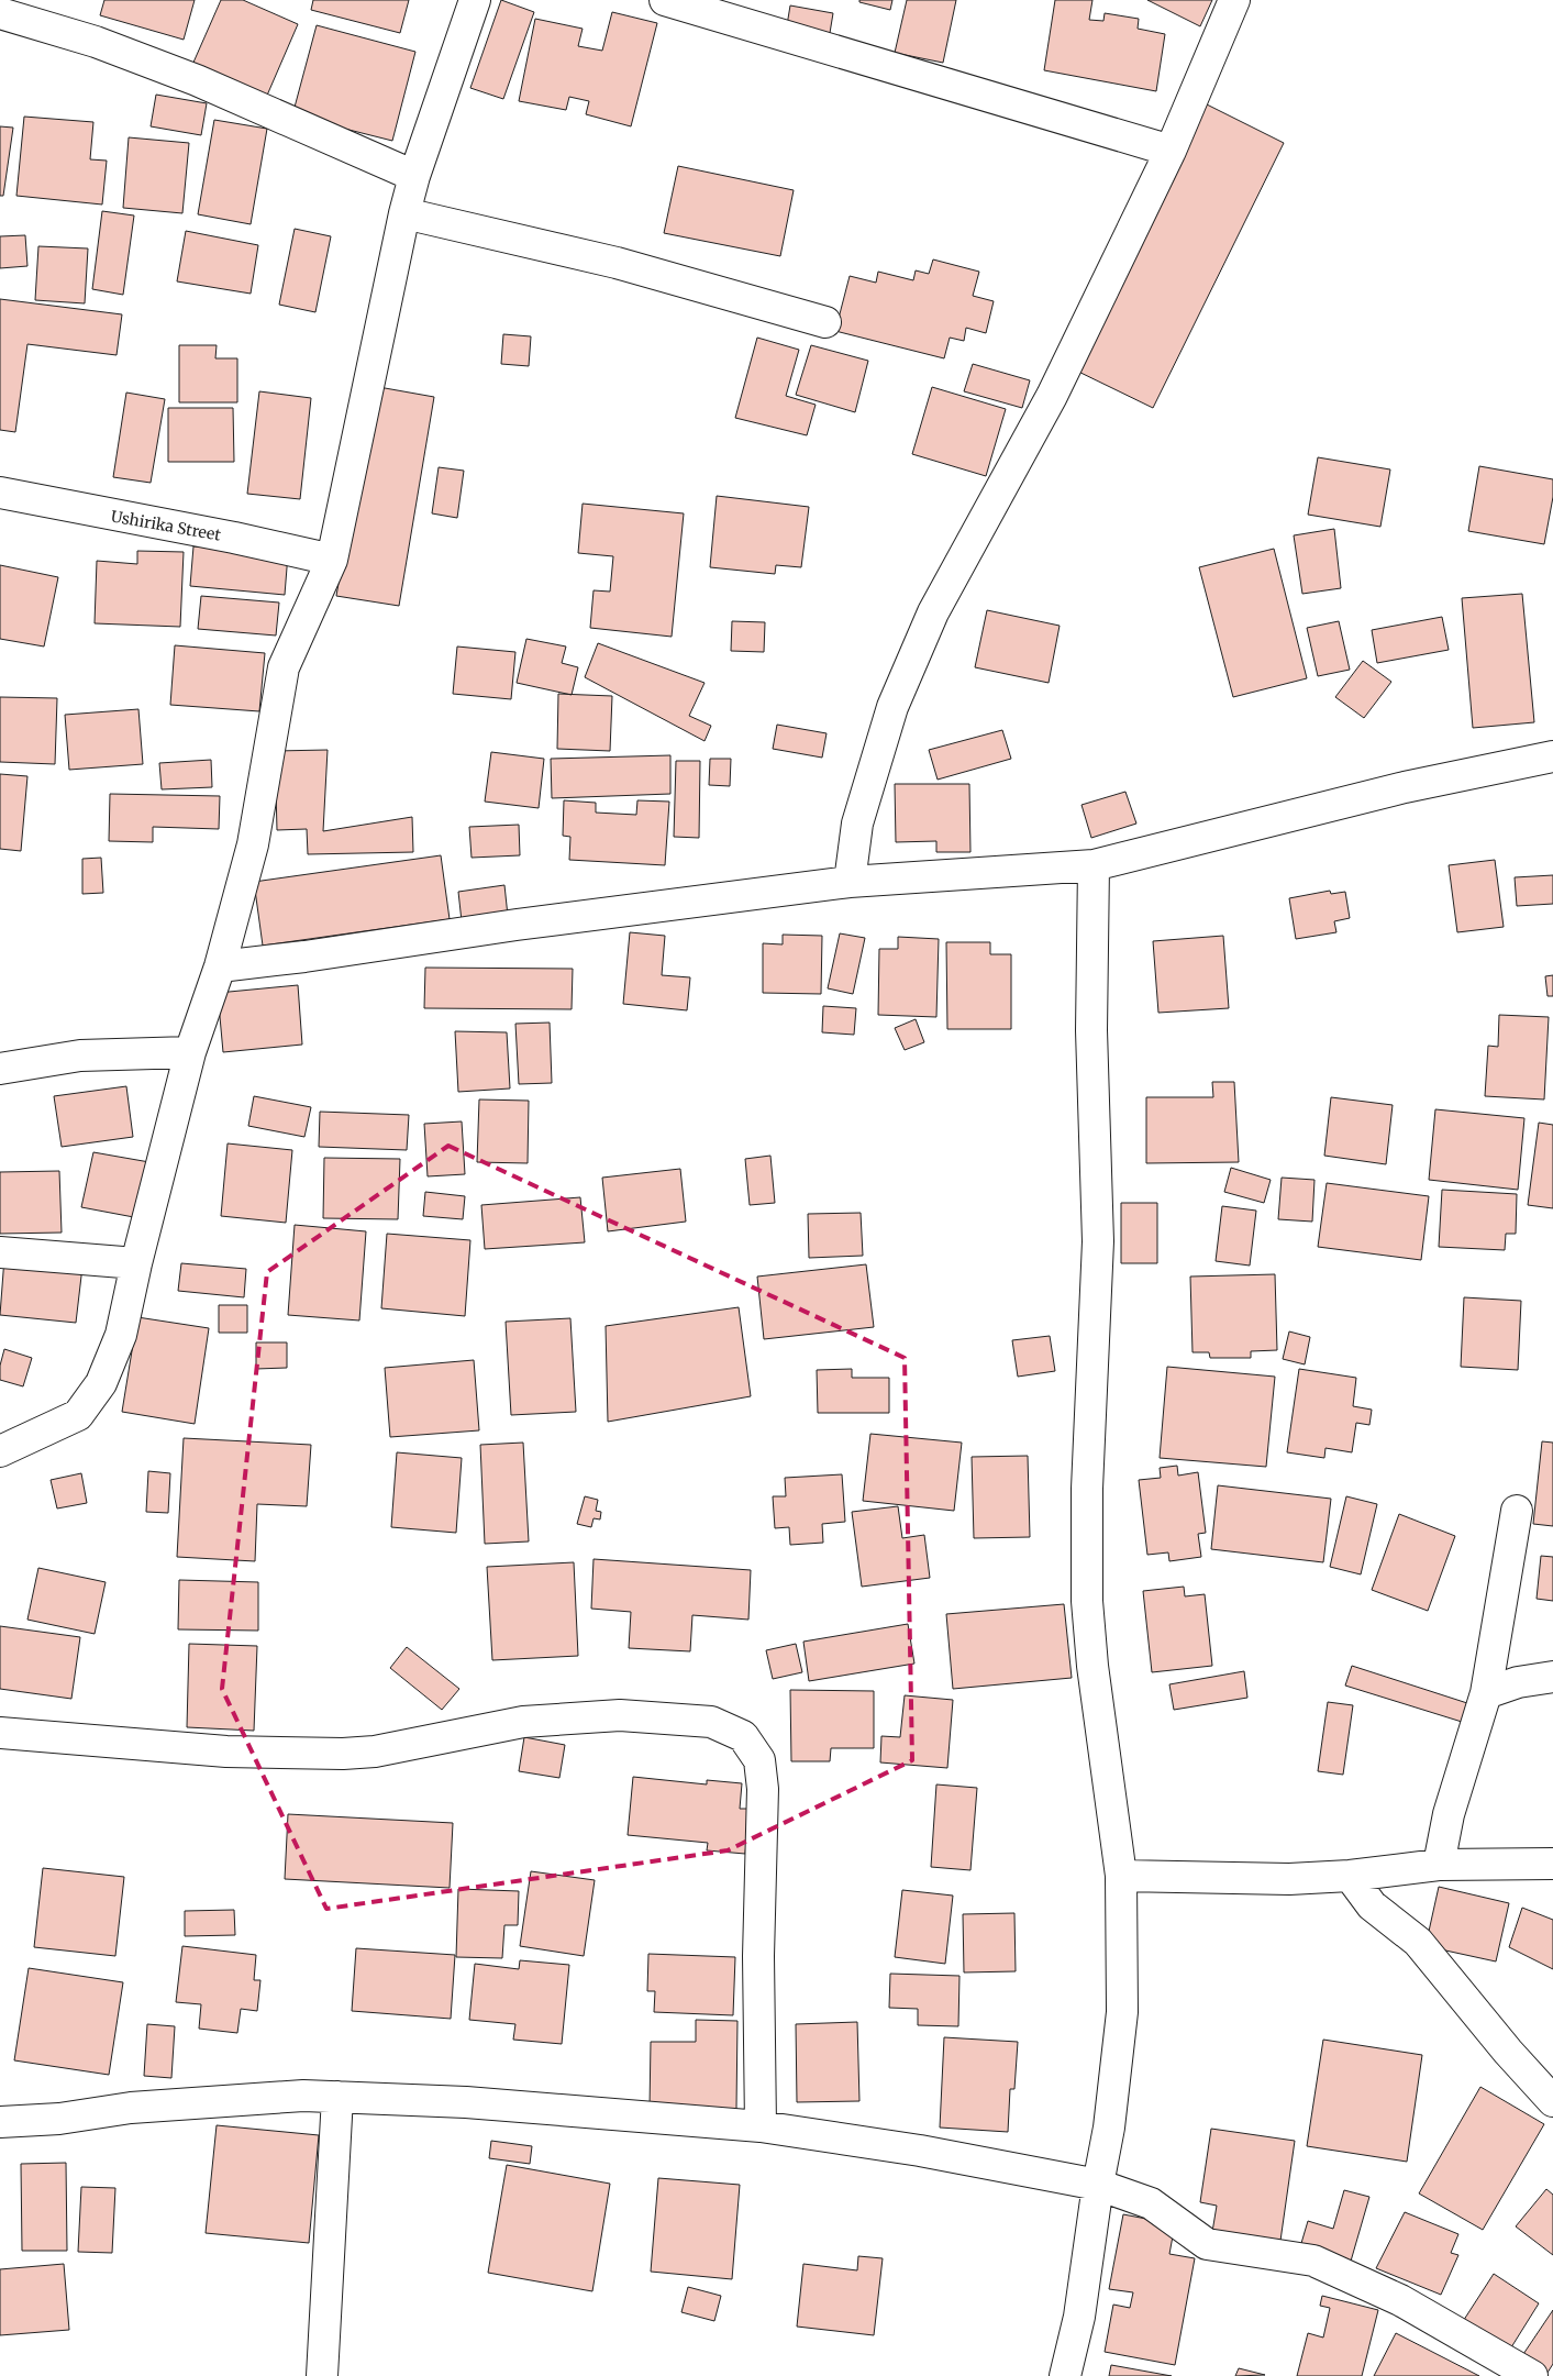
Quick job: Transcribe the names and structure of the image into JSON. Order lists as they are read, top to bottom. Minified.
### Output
{"streets":{"street":["Ushirika Street"]}}
